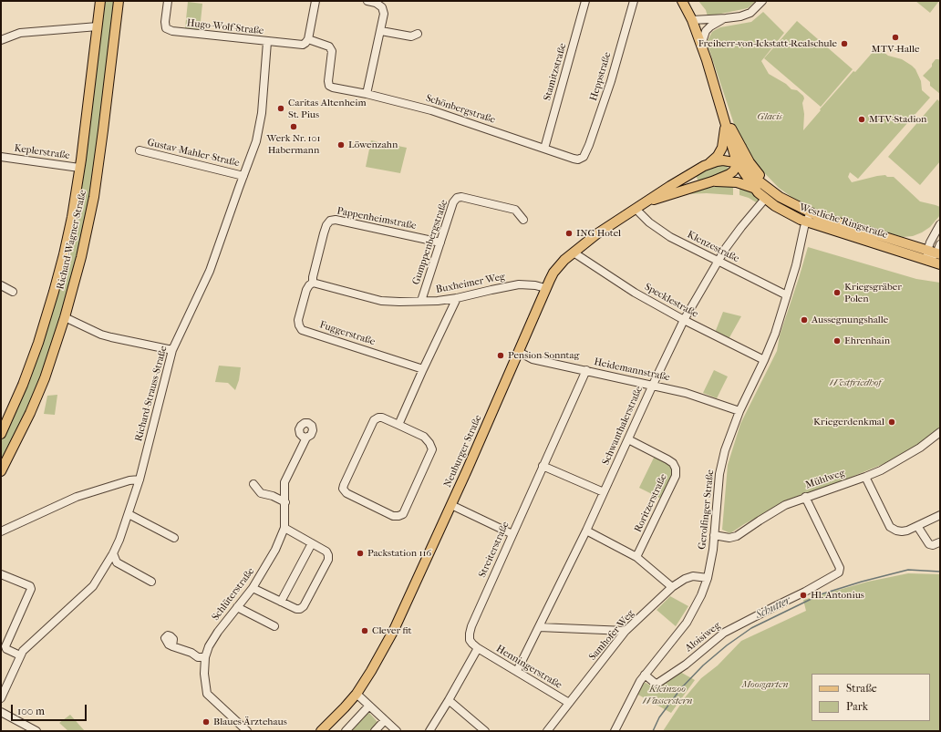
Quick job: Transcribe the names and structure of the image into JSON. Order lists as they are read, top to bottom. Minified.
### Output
{"streets":{"main road":["Westliche Ringstraße","Richard-Wagner-Straße","Neuburger Straße"],"street":["Hugo-Wolf-Straße","Stamitzstraße","Heppstraße","Schönbergstraße","Keplerstraße","Gustav-Mahler-Straße","Pappenheimstraße","Gumppenbergstraße","Klenzestraße","Buxheimer Weg","Specklestraße","Fuggerstraße","Heidemannstraße","Richard-Strauss-Straße","Schwanthalerstraße","Mühlweg","Roritzerstraße","Gerolfinger Straße","Streiterstraße","Schlüterstraße","Samhofer Weg","Aloisiweg","Henningerstraße"]},"crossings":[["Hugo-Wolf-Straße","Schönbergstraße"],["Hugo-Wolf-Straße","Richard-Strauss-Straße"],["Stamitzstraße","Schönbergstraße"],["Heppstraße","Schönbergstraße"],["Keplerstraße","Richard-Wagner-Straße"],["Gustav-Mahler-Straße","Richard-Strauss-Straße"],["Pappenheimstraße","Gumppenbergstraße"],["Pappenheimstraße","Fuggerstraße"],["Westliche Ringstraße","Schwanthalerstraße"],["Westliche Ringstraße","Neuburger Straße"],["Westliche Ringstraße","Gerolfinger Straße"],["Gumppenbergstraße","Buxheimer Weg"],["Klenzestraße","Schwanthalerstraße"],["Klenzestraße","Neuburger Straße"],["Klenzestraße","Gerolfinger Straße"],["Buxheimer Weg","Fuggerstraße"],["Buxheimer Weg","Neuburger Straße"],["Specklestraße","Schwanthalerstraße"],["Specklestraße","Neuburger Straße"],["Specklestraße","Gerolfinger Straße"],["Heidemannstraße","Schwanthalerstraße"],["Heidemannstraße","Neuburger Straße"],["Heidemannstraße","Gerolfinger Straße"],["Heidemannstraße","Streiterstraße"],["Schwanthalerstraße","Roritzerstraße"],["Schwanthalerstraße","Henningerstraße"],["Mühlweg","Gerolfinger Straße"],["Mühlweg","Aloisiweg"],["Gerolfinger Straße","Samhofer Weg"],["Gerolfinger Straße","Aloisiweg"],["Streiterstraße","Henningerstraße"],["Samhofer Weg","Henningerstraße"]],"water":["Schutter"],"parks":["Glacis","Westfriedhof","Moosgarten","Kleinzoo Wasserstern"],"places":["MTV-Halle","Freiherr-von-Ickstatt-Realschule","Caritas Altenheim St. Pius","MTV-Stadion","Werk Nr. 101 Habermann","Löwenzahn","ING Hotel","Kriegsgräber Polen","Aussegnungshalle","Ehrenhain","Pension Sonntag","Kriegerdenkmal","Packstation 116","Hl. Antonius","Clever fit","Blaues Ärztehaus"],"legend":["Straße","Park"],"scale_bar":"100 m"}
